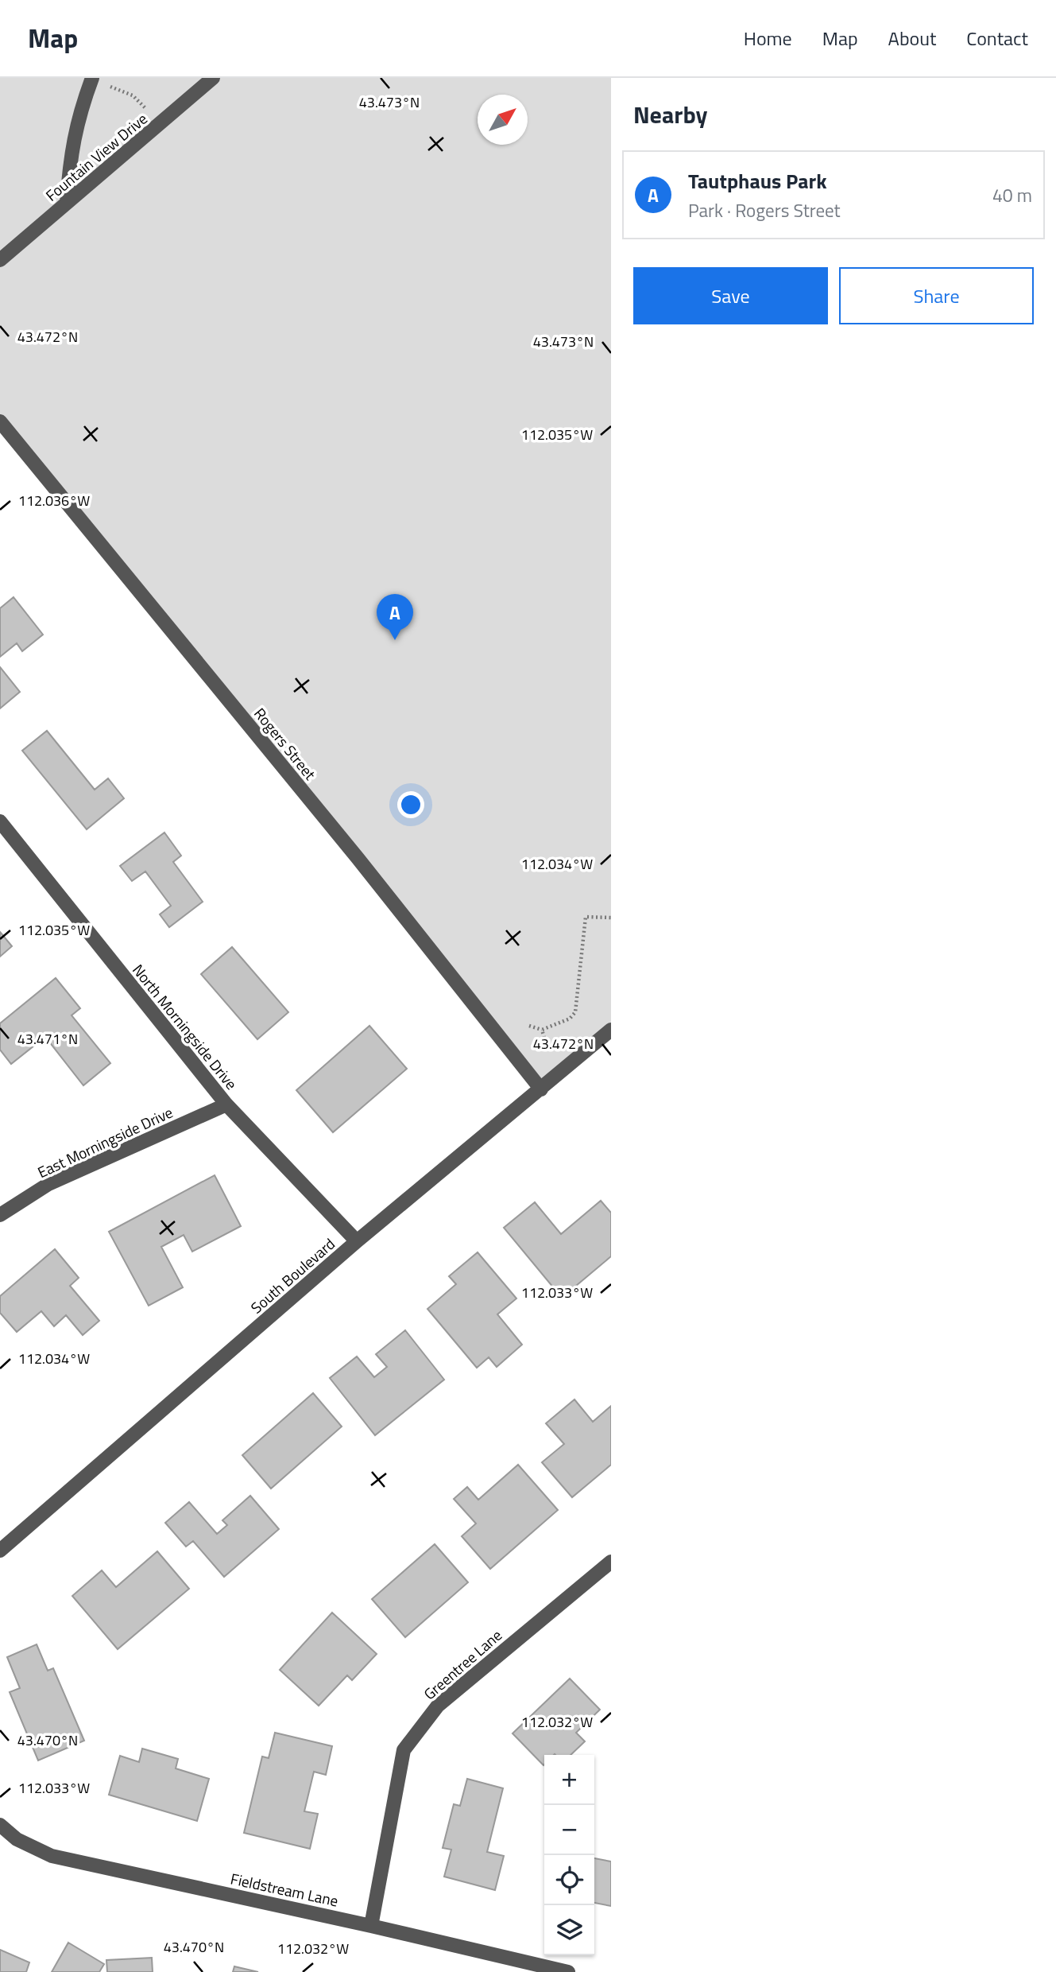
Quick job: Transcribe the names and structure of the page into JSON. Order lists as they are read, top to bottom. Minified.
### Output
{"streets":{"street":["Fountain View Drive","Rogers Street","North Morningside Drive","East Morningside Drive","South Boulevard","Greentree Lane","Fieldstream Lane"]},"crossings":[["Rogers Street","South Boulevard"],["North Morningside Drive","East Morningside Drive"],["North Morningside Drive","South Boulevard"],["Greentree Lane","Fieldstream Lane"]],"north":"top right","page":{"header":"Map","nav":["Home","Map","About","Contact"],"heading":"Nearby","list":[{"mark":"A","name":"Tautphaus Park","note":"Park · Rogers Street","value":"40 m"}],"buttons":["Save","Share"],"pins":"A","map_buttons":["+","−"]},"coordinates":["43.473°N","43.472°N","112.035°W","112.036°W","112.034°W","43.471°N","112.033°W","112.032°W","43.470°N"]}
